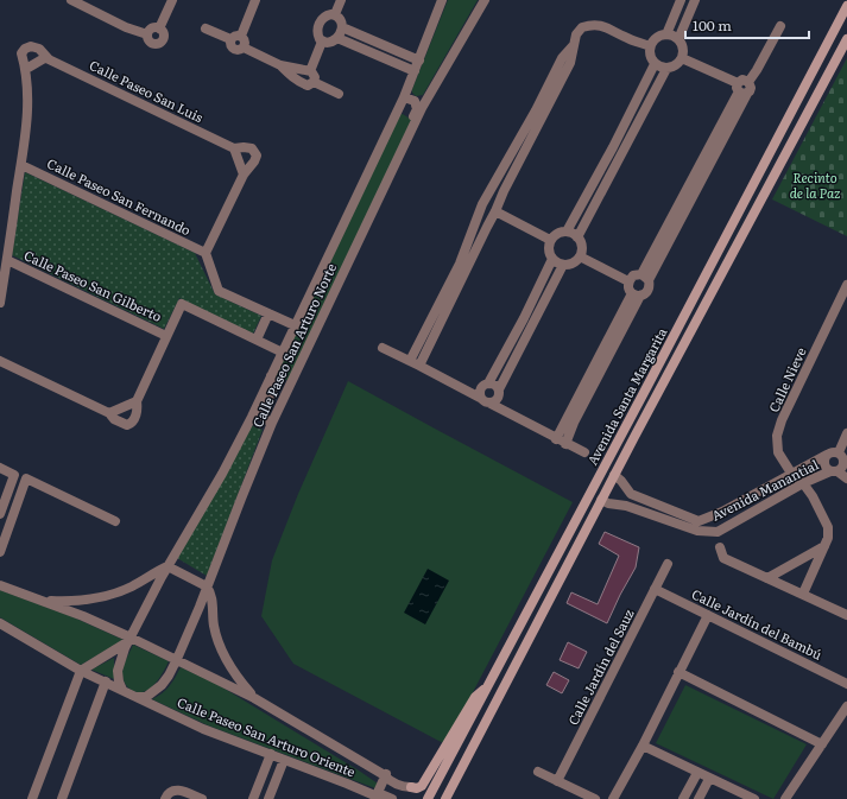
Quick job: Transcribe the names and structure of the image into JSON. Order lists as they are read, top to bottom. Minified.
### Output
{"streets":{"main road":["Avenida Santa Margarita"],"street":["Calle Paseo San Luis","Calle Paseo San Fernando","Calle Paseo San Gilberto","Calle Paseo San Arturo Norte","Calle Nieve","Avenida Manantial","Calle Jardín del Bambú","Calle Jardín del Sauz","Calle Paseo San Arturo Oriente"]},"crossings":[["Calle Paseo San Luis","Calle Paseo San Fernando"],["Calle Paseo San Luis","Calle Paseo San Gilberto"],["Calle Paseo San Arturo Norte","Calle Paseo San Arturo Oriente"],["Calle Nieve","Avenida Manantial"],["Avenida Santa Margarita","Avenida Manantial"],["Calle Jardín del Bambú","Calle Jardín del Sauz"]],"parks":["Recinto de la Paz"],"scale_bar":"100 m"}
